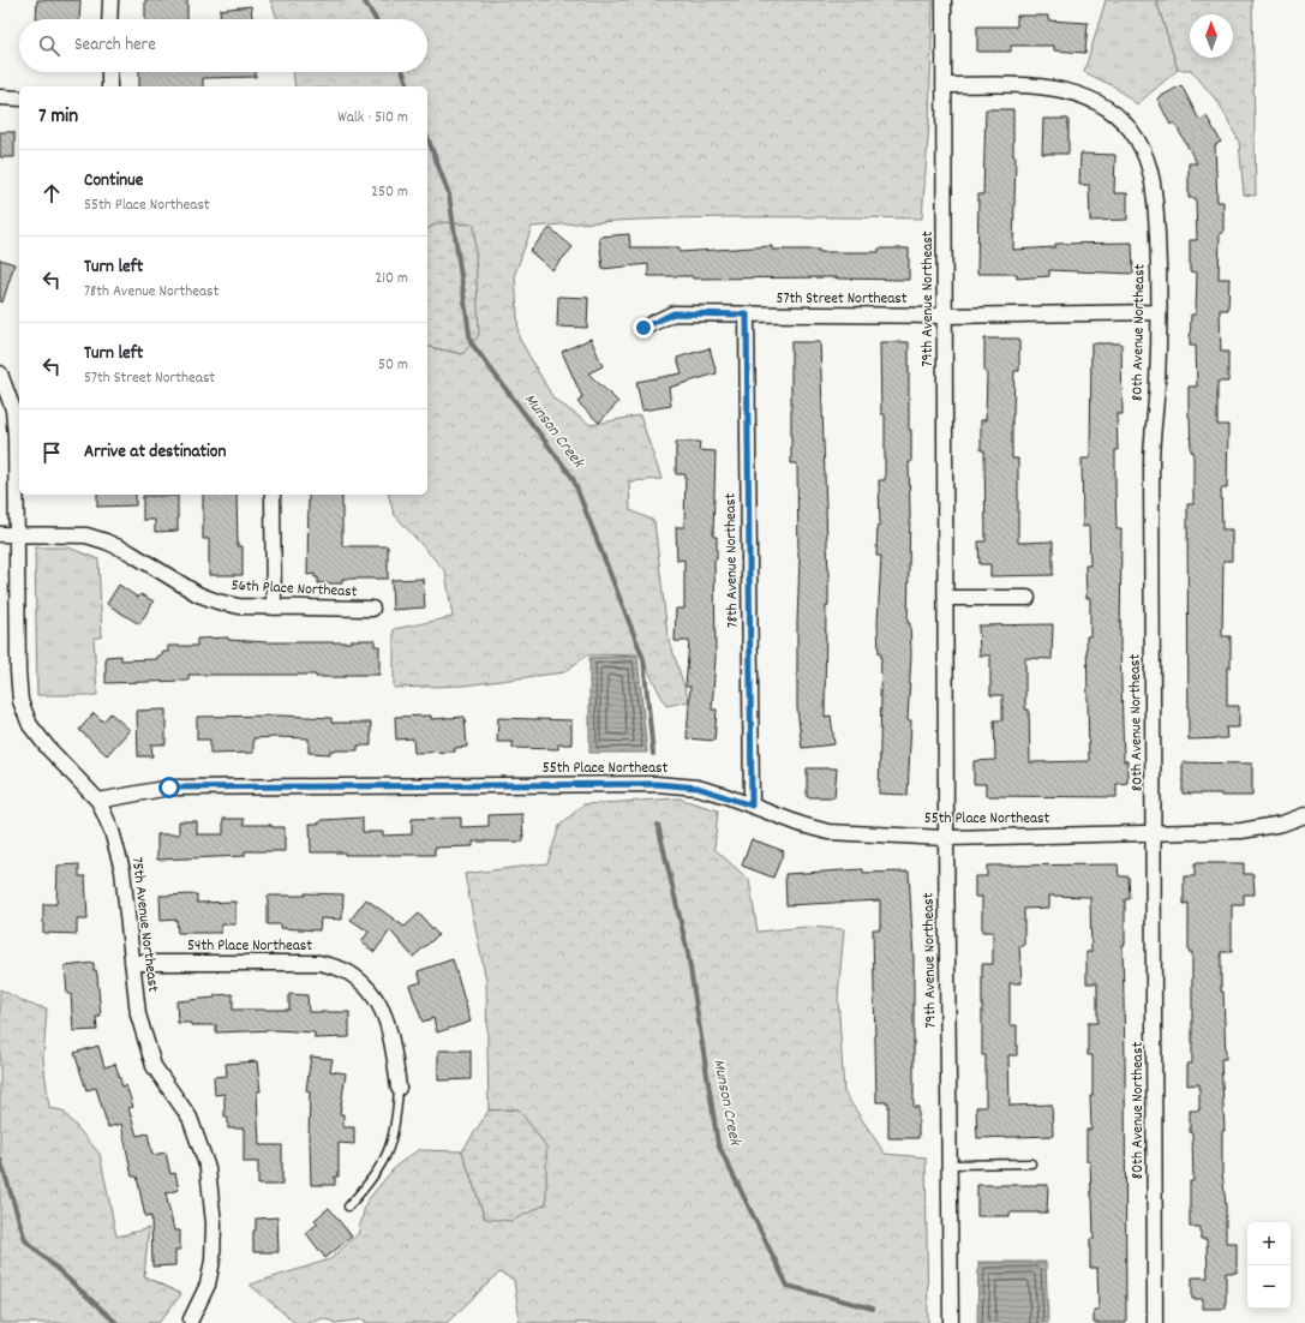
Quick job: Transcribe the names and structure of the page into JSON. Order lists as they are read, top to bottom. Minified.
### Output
{"streets":{"street":["57th Street Northeast","79th Avenue Northeast","80th Avenue Northeast","78th Avenue Northeast","56th Place Northeast","55th Place Northeast","75th Avenue Northeast","54th Place Northeast"]},"crossings":[["57th Street Northeast","79th Avenue Northeast"],["57th Street Northeast","80th Avenue Northeast"],["57th Street Northeast","78th Avenue Northeast"],["79th Avenue Northeast","80th Avenue Northeast"],["79th Avenue Northeast","55th Place Northeast"],["80th Avenue Northeast","55th Place Northeast"],["78th Avenue Northeast","55th Place Northeast"],["56th Place Northeast","75th Avenue Northeast"],["55th Place Northeast","75th Avenue Northeast"],["75th Avenue Northeast","54th Place Northeast"]],"water":["Munson Creek"],"north":"top","page":{"search":"Search here","heading":["7 min","Walk · 510 m"],"list":[["Continue","55th Place Northeast","250 m"],["Turn left","78th Avenue Northeast","210 m"],["Turn left","57th Street Northeast","50 m"],"Arrive at destination"],"map_buttons":["+","−"]}}
